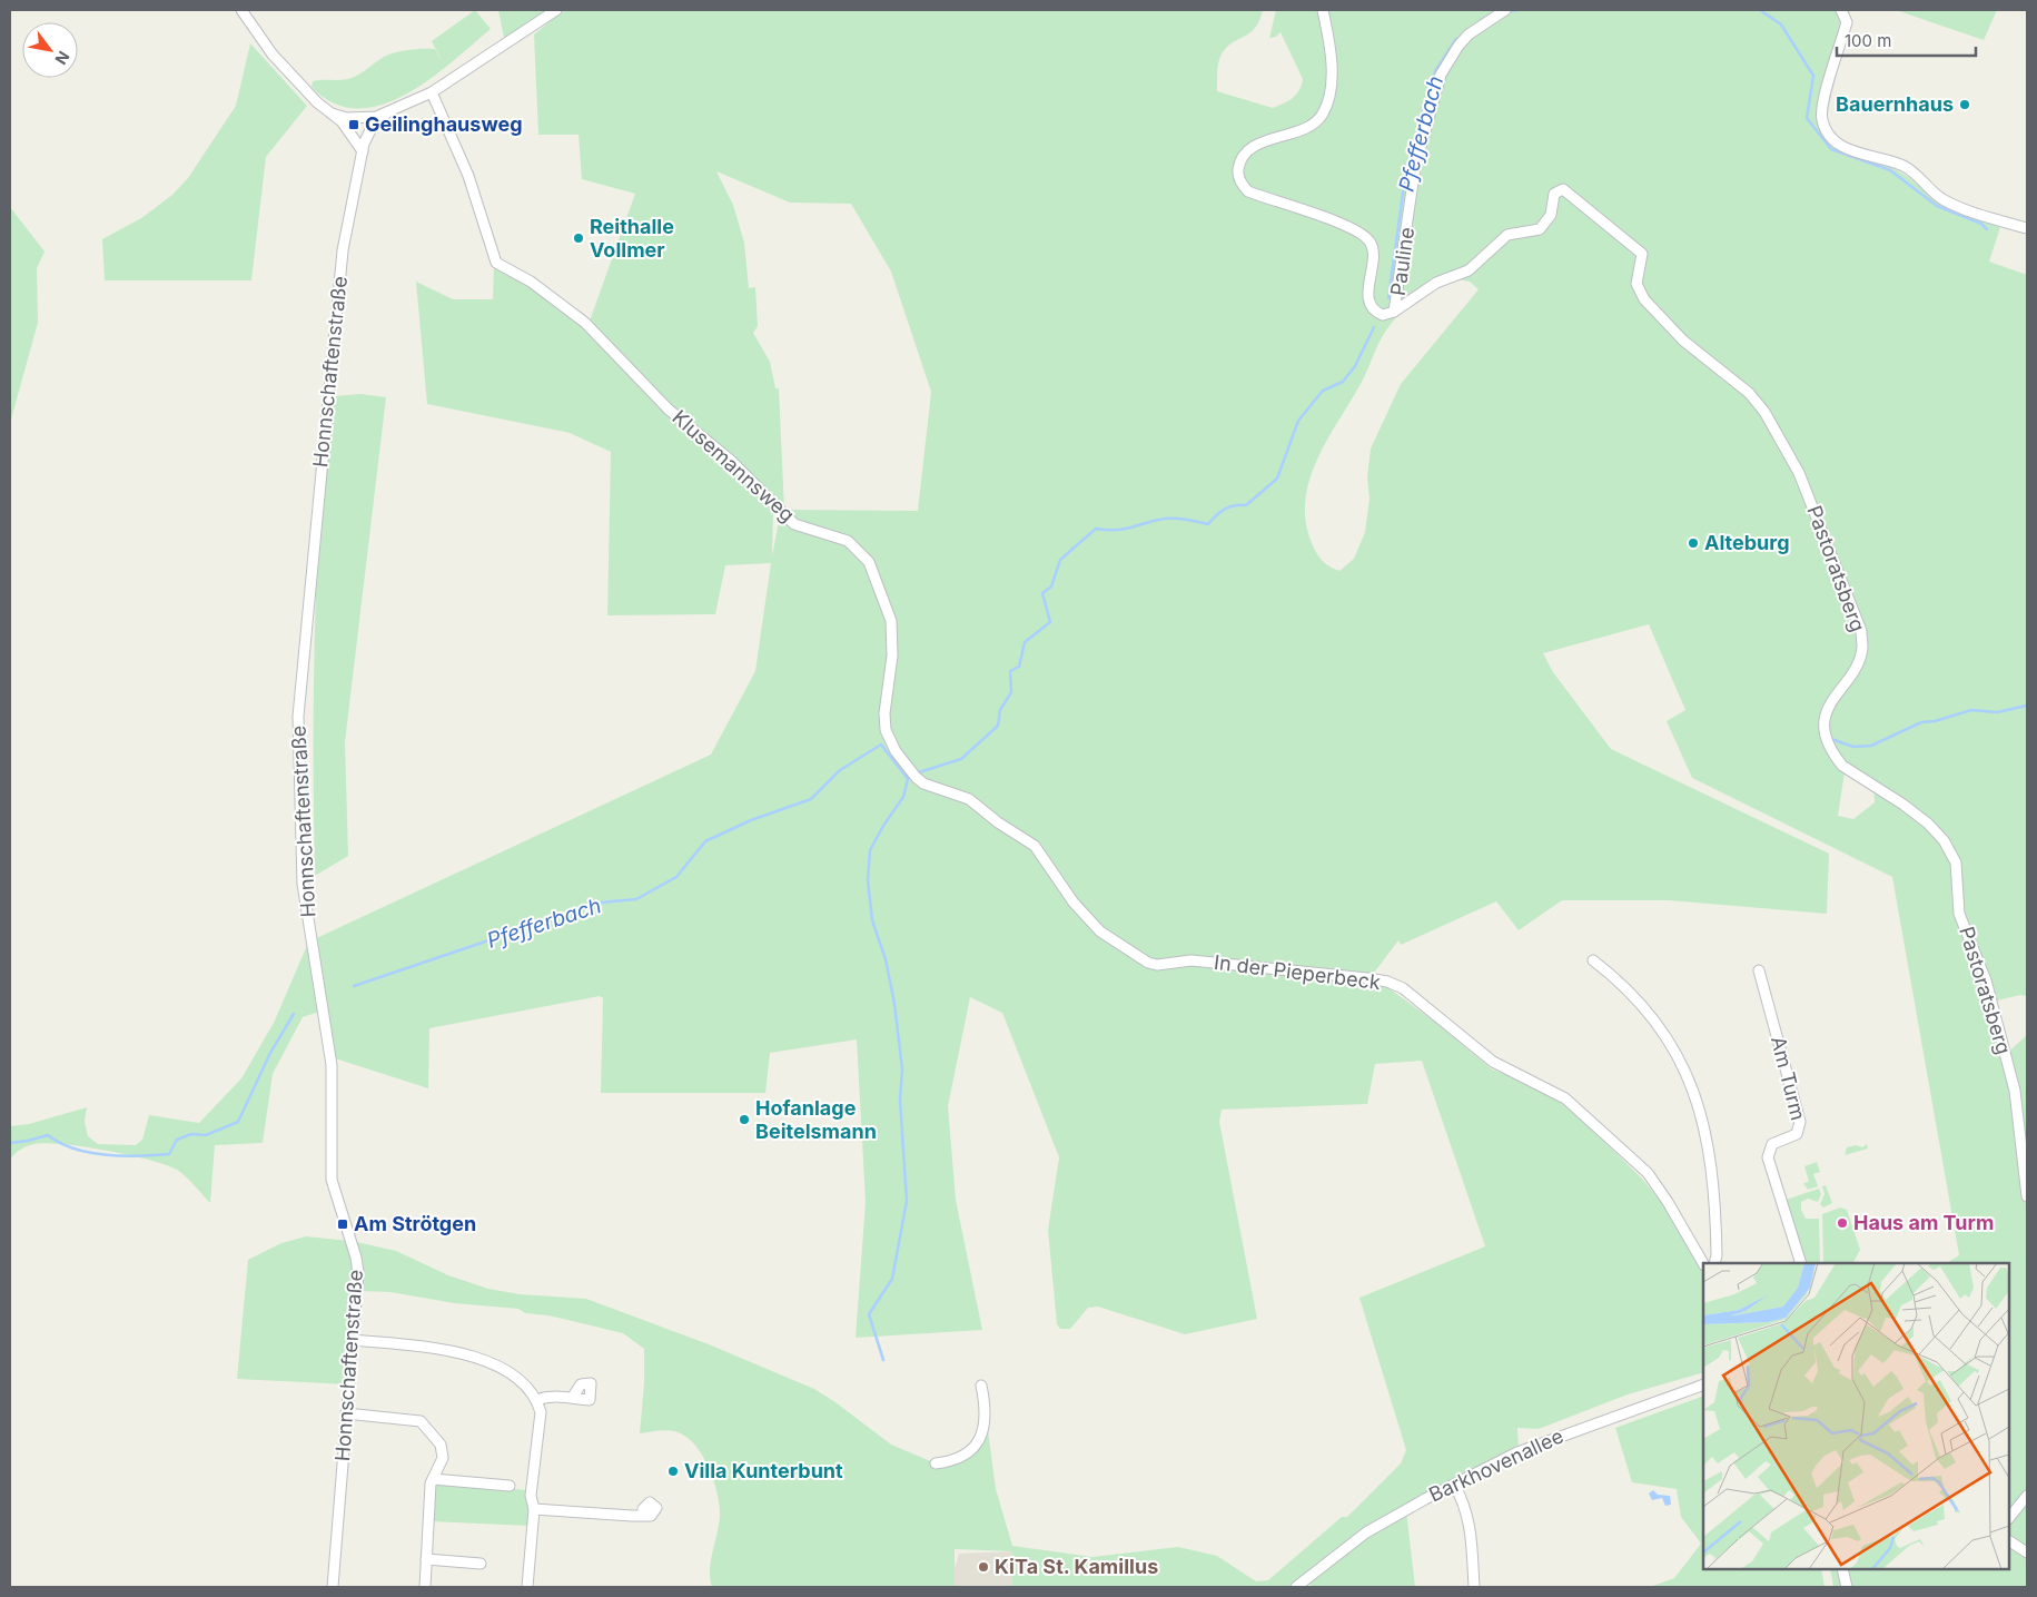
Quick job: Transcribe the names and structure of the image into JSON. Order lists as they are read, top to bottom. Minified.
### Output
{"streets":{"street":["Pauline","Honnschaftenstraße","Klusemannsweg","Pastoratsberg","In der Pieperbeck","Am Turm","Barkhovenallee"]},"crossings":[["Pauline","Pastoratsberg"],["Klusemannsweg","In der Pieperbeck"]],"water":["Pfefferbach"],"places":{"other":["Bauernhaus","Reithalle Vollmer","Alteburg","Hofanlage Beitelsmann","Haus am Turm","Villa Kunterbunt","KiTa St. Kamillus"],"transit":["Geilinghausweg","Am Strötgen"]},"scale_bar":"100 m","north":"bottom right"}
